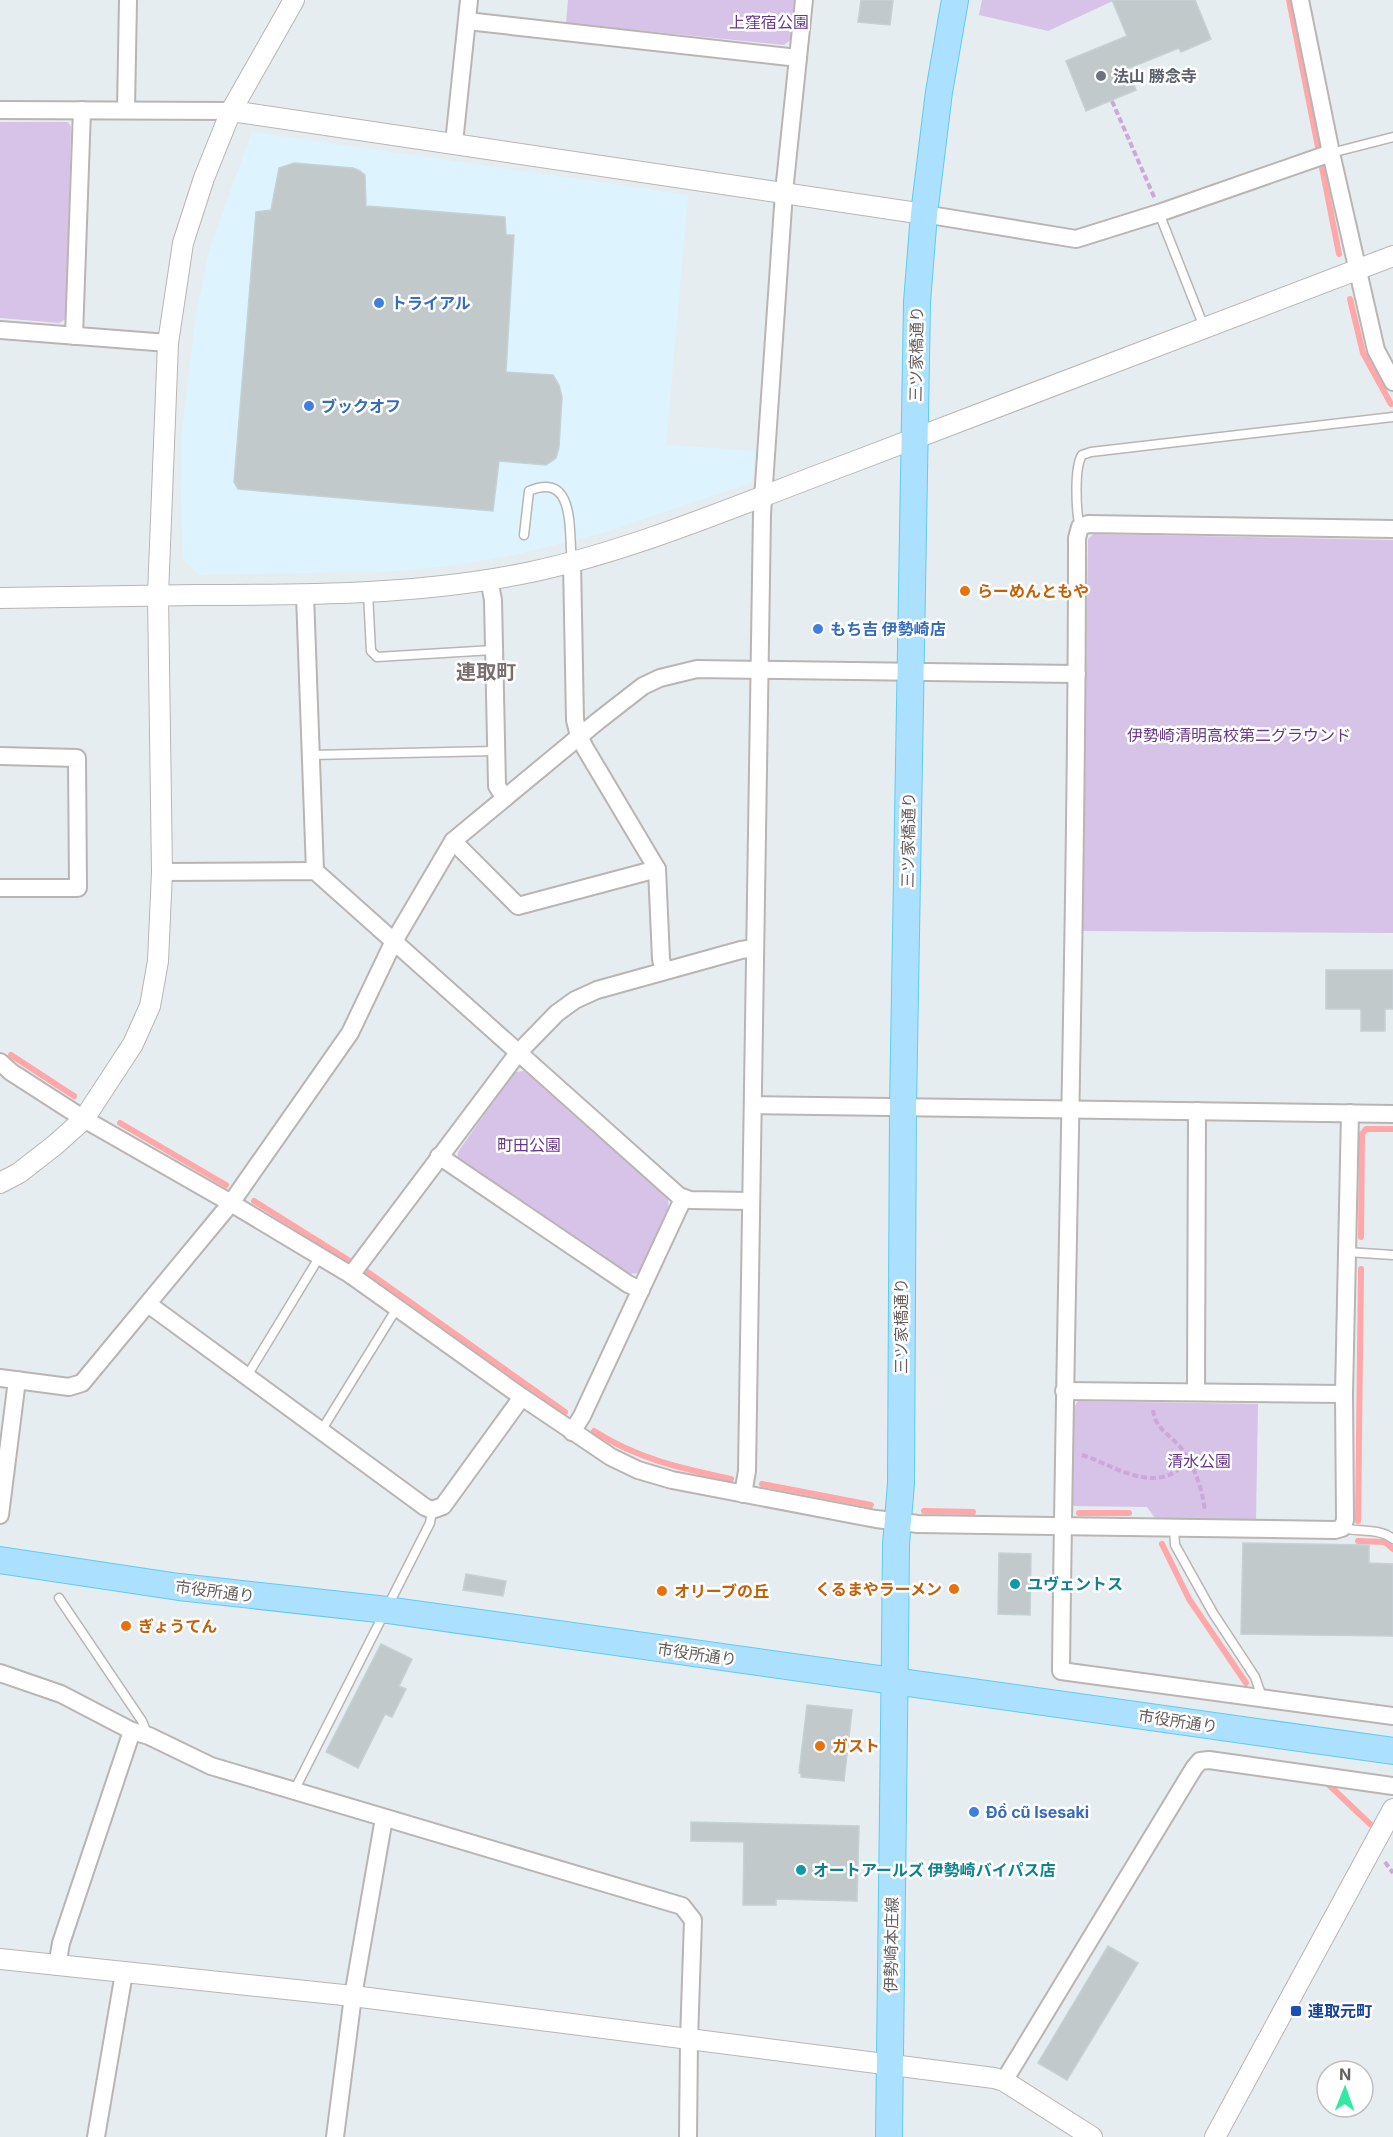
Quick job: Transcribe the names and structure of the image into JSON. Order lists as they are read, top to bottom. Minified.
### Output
{"streets":{"main road":["三ツ家橋通り","市役所通り","伊勢崎本庄線"]},"crossings":[["三ツ家橋通り","市役所通り"],["三ツ家橋通り","伊勢崎本庄線"],["市役所通り","伊勢崎本庄線"]],"districts":["連取町"],"parks":["上窪宿公園","伊勢崎清明高校第二グラウンド","町田公園","清水公園"],"places":{"other":["法山 勝念寺","トライアル","ブックオフ","らーめんともや","もち吉 伊勢崎店","ユヴェントス","くるまやラーメン","オリーブの丘","ぎょうてん","ガスト","Đồ cũ Isesaki","オートアールズ 伊勢崎バイパス店"],"transit":["連取元町"]},"north":"top"}
